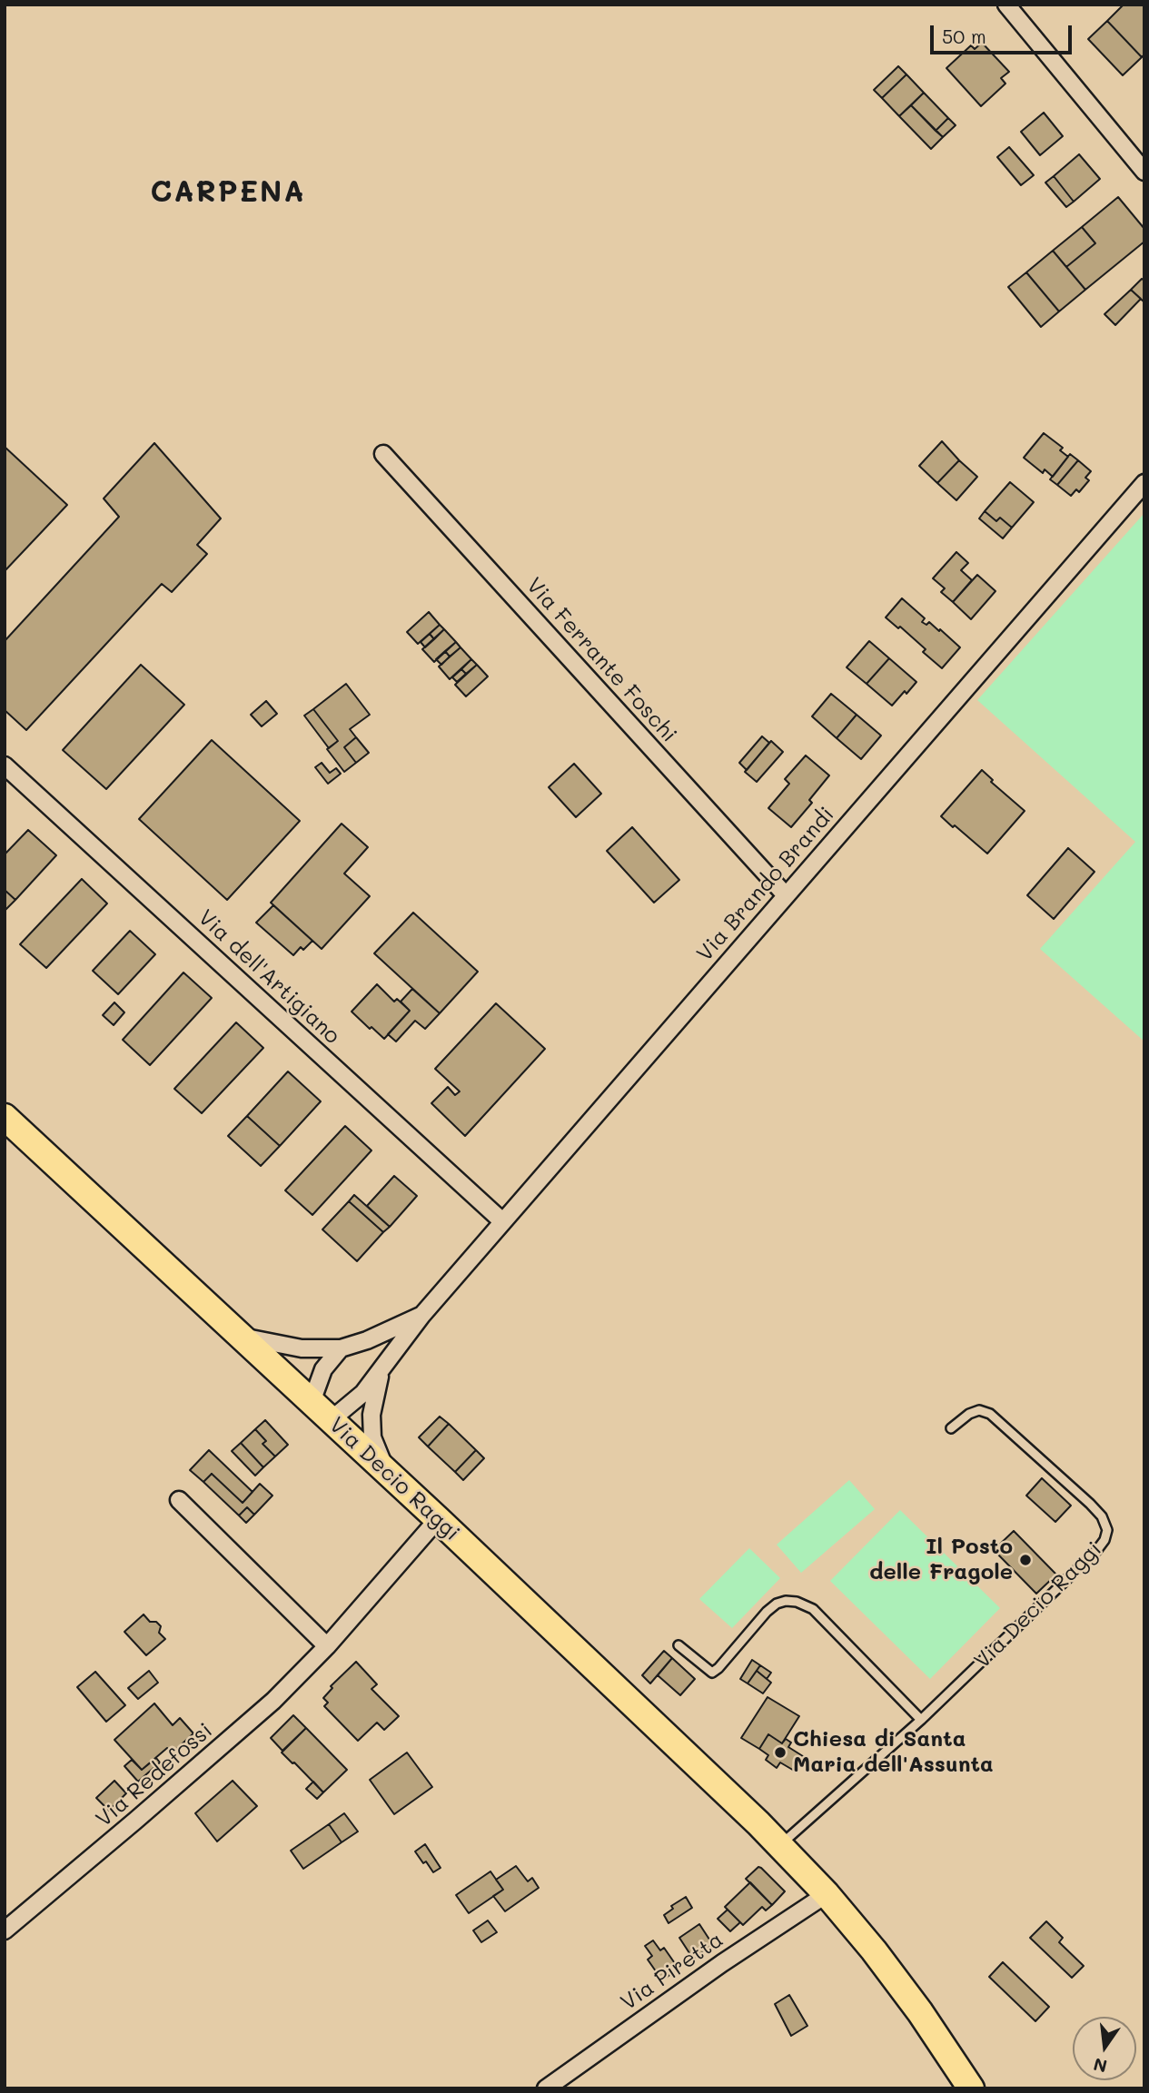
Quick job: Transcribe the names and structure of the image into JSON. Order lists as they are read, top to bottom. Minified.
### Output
{"streets":{"main road":["Via Decio Raggi"],"street":["Via Ferrante Foschi","Via Brando Brandi","Via dell'Artigiano","Via Redefossi","Via Piretta"]},"crossings":[["Via Ferrante Foschi","Via Brando Brandi"],["Via Brando Brandi","Via dell'Artigiano"],["Via Brando Brandi","Via Decio Raggi"],["Via Decio Raggi","Via Redefossi"],["Via Decio Raggi","Via Piretta"]],"districts":["CARPENA"],"places":["Il Posto delle Fragole","Chiesa di Santa Maria dell'Assunta"],"scale_bar":"50 m","north":"bottom"}
